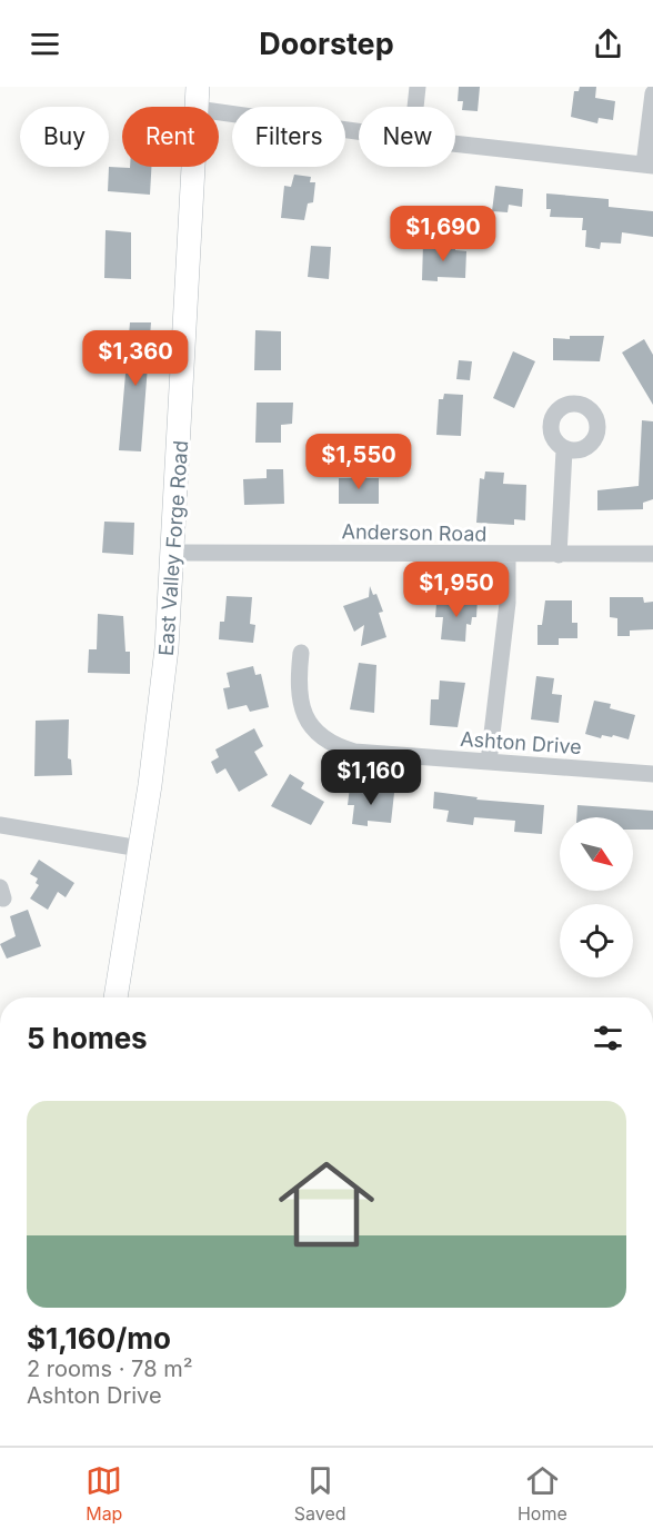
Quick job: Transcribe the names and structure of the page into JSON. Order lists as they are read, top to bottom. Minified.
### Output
{"streets":{"main road":["East Valley Forge Road"],"street":["Anderson Road","Ashton Drive"]},"crossings":[["Anderson Road","East Valley Forge Road"]],"north":"bottom right","page":{"header":"Doorstep","chip":["Buy","Rent","Filters","New"],"price":["$1,690","$1,360","$1,550","$1,950","$1,160"],"heading":"5 homes","list":[{"name":"$1,160/mo","note":"2 rooms · 78 m² · Ashton Drive"}],"tabs":["Map","Saved","Home"]}}
